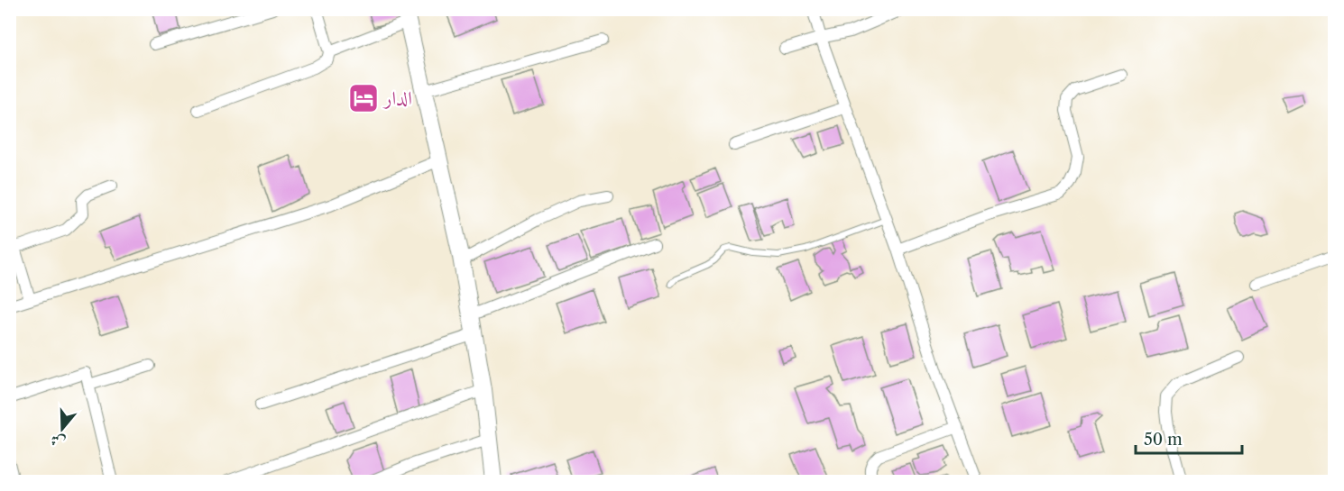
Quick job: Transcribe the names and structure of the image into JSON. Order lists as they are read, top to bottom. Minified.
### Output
{"places":{"hotel":["الدار"]},"scale_bar":"50 m","north":"bottom"}
